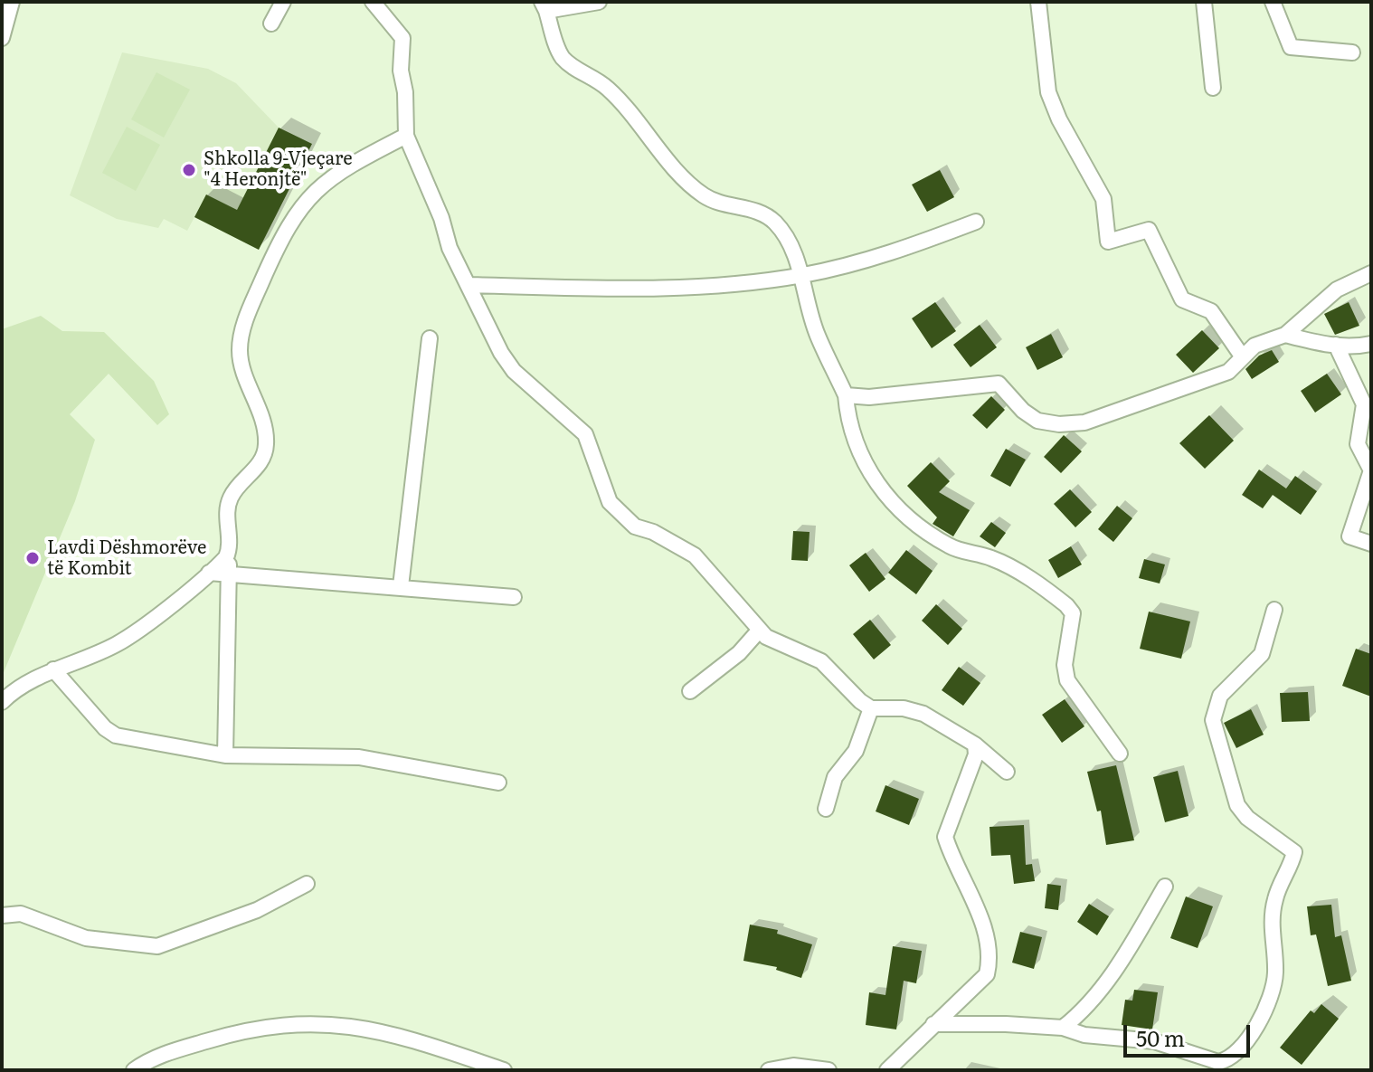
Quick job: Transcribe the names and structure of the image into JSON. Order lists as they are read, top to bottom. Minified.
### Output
{"places":["Shkolla 9-Vjeçare \"4 Heronjtë\"","Lavdi Dëshmorëve të Kombit"],"scale_bar":"50 m"}
